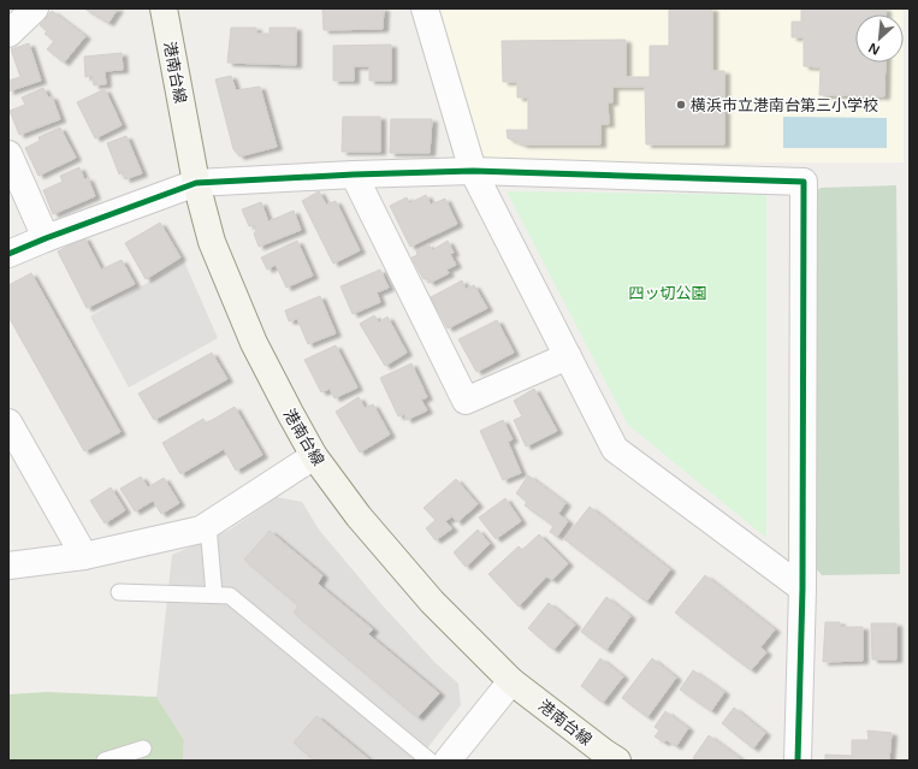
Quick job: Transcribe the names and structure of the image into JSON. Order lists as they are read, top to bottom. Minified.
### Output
{"streets":{"street":["港南台線"]},"parks":["四ッ切公園"],"places":["横浜市立港南台第三小学校"],"north":"bottom left"}
